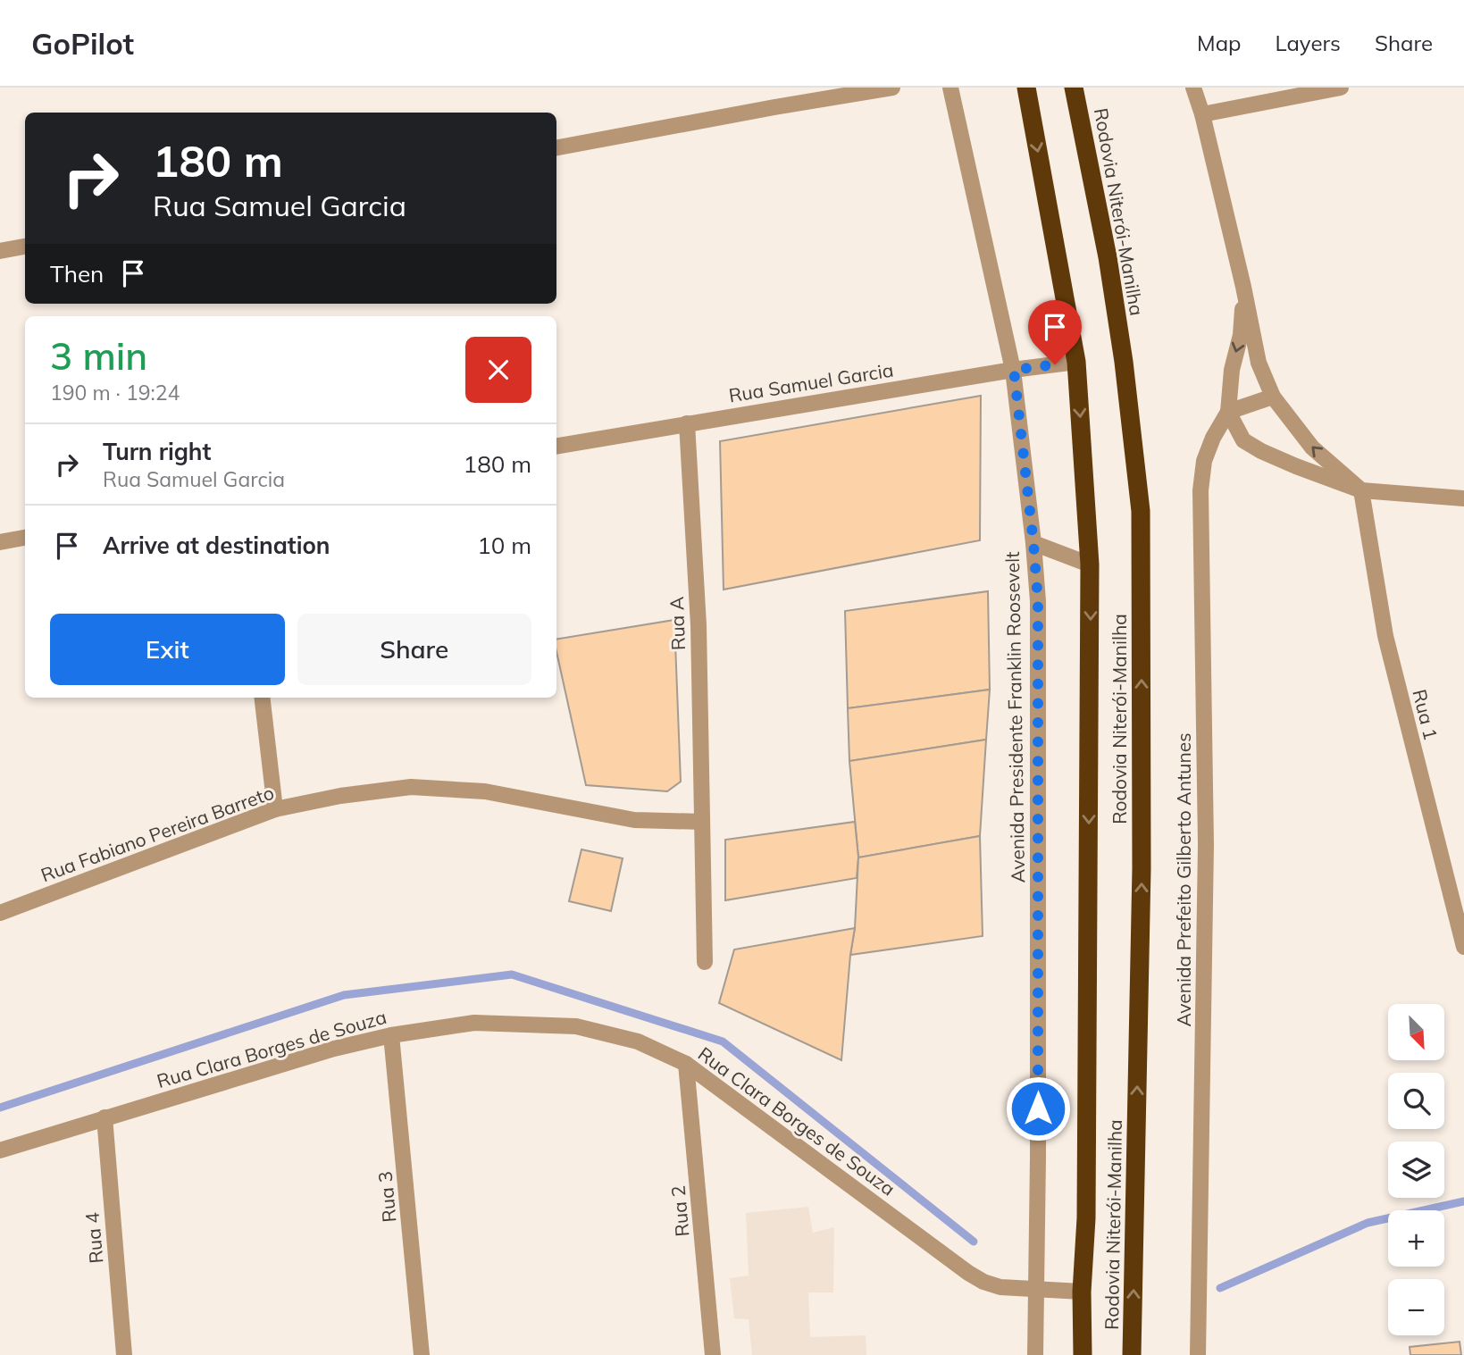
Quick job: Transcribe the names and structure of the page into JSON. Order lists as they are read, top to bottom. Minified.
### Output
{"streets":{"highway":["Rodovia Niterói-Manilha"],"street":["Rua Samuel Garcia","Rua A","Rua 1","Avenida Presidente Franklin Roosevelt","Rua Fabiano Pereira Barreto","Avenida Prefeito Gilberto Antunes","Rua Clara Borges de Souza","Rua 3","Rua 2","Rua 4"]},"crossings":[["Rodovia Niterói-Manilha","Rua Samuel Garcia"],["Rodovia Niterói-Manilha","Rua Clara Borges de Souza"],["Rua Samuel Garcia","Rua A"],["Rua Samuel Garcia","Avenida Presidente Franklin Roosevelt"],["Rua A","Rua Fabiano Pereira Barreto"],["Rua 1","Avenida Prefeito Gilberto Antunes"],["Avenida Presidente Franklin Roosevelt","Rua Clara Borges de Souza"],["Rua Clara Borges de Souza","Rua 3"],["Rua Clara Borges de Souza","Rua 2"],["Rua Clara Borges de Souza","Rua 4"]],"north":"bottom right","page":{"header":"GoPilot","nav":["Map","Layers","Share"],"turn":["180 m","Rua Samuel Garcia"],"then":"Then","heading":["3 min","190 m · 19:24"],"list":[{"name":"Turn right","note":"Rua Samuel Garcia","value":"180 m"},{"name":"Arrive at destination","value":"10 m"}],"buttons":["Exit","Share"],"map_buttons":["+","−"]}}
